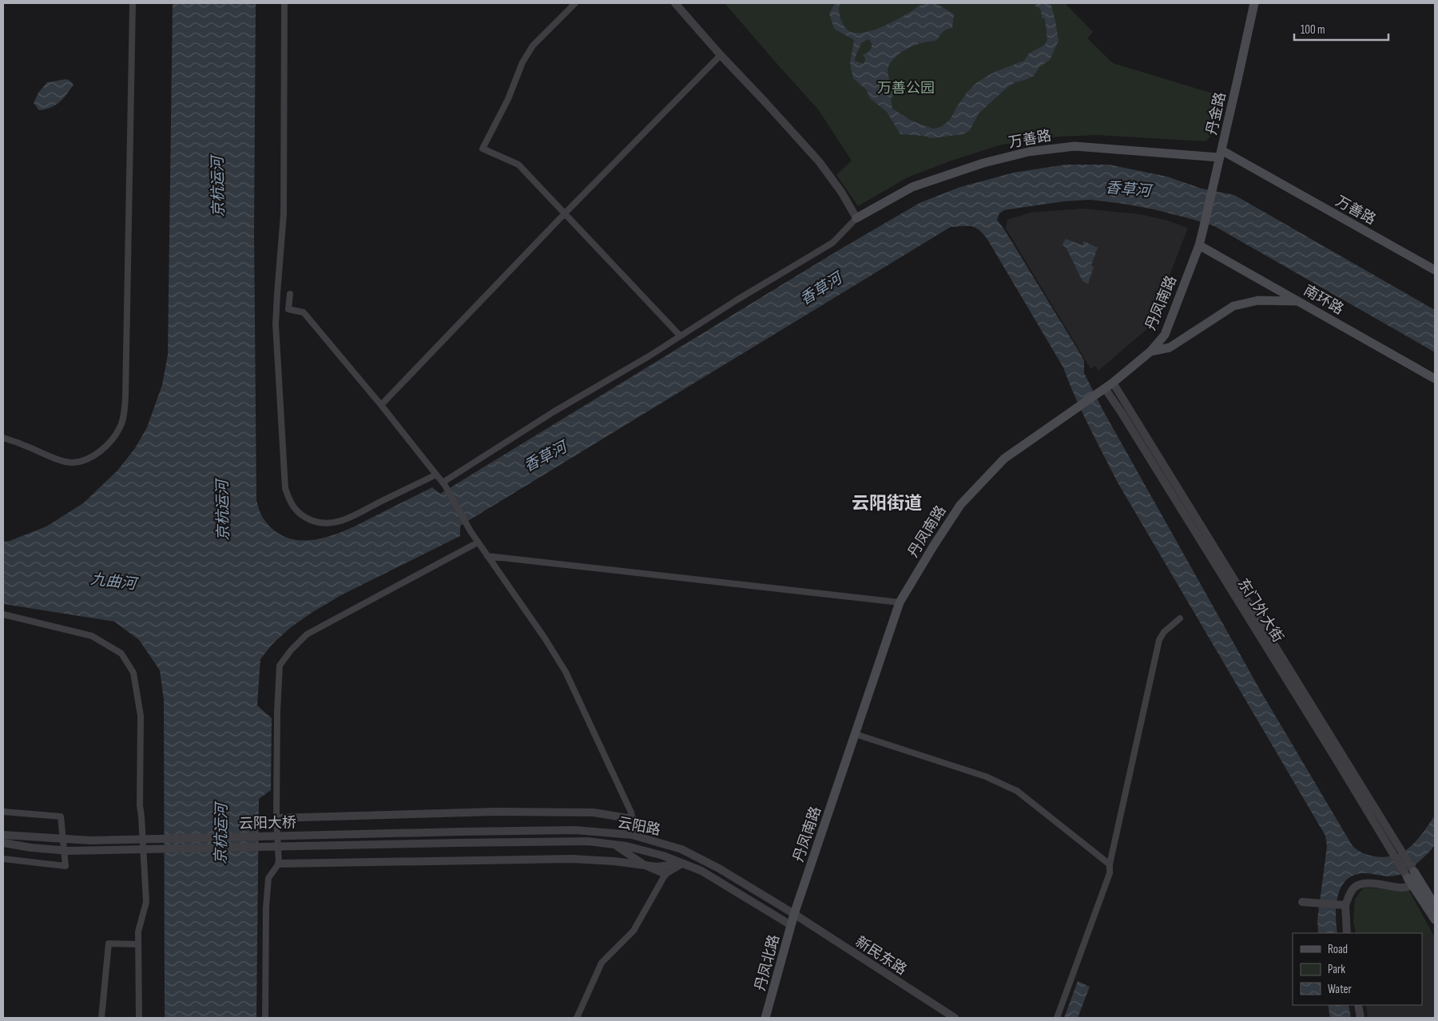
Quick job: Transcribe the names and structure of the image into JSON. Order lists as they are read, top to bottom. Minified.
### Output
{"streets":{"main road":["丹金路","万善路","南环路","丹凤南路","丹凤北路"],"street":["东门外大街","云阳大桥","云阳路","新民东路"]},"crossings":[["丹金路","万善路"],["丹金路","丹凤南路"],["南环路","丹凤南路"],["丹凤南路","东门外大街"],["丹凤南路","云阳路"],["丹凤南路","新民东路"],["丹凤南路","丹凤北路"],["云阳大桥","云阳路"],["云阳路","新民东路"],["云阳路","丹凤北路"],["新民东路","丹凤北路"]],"districts":["云阳街道"],"water":["京杭运河","香草河","九曲河"],"parks":["万善公园"],"legend":["Road","Park","Water"],"scale_bar":"100 m"}
